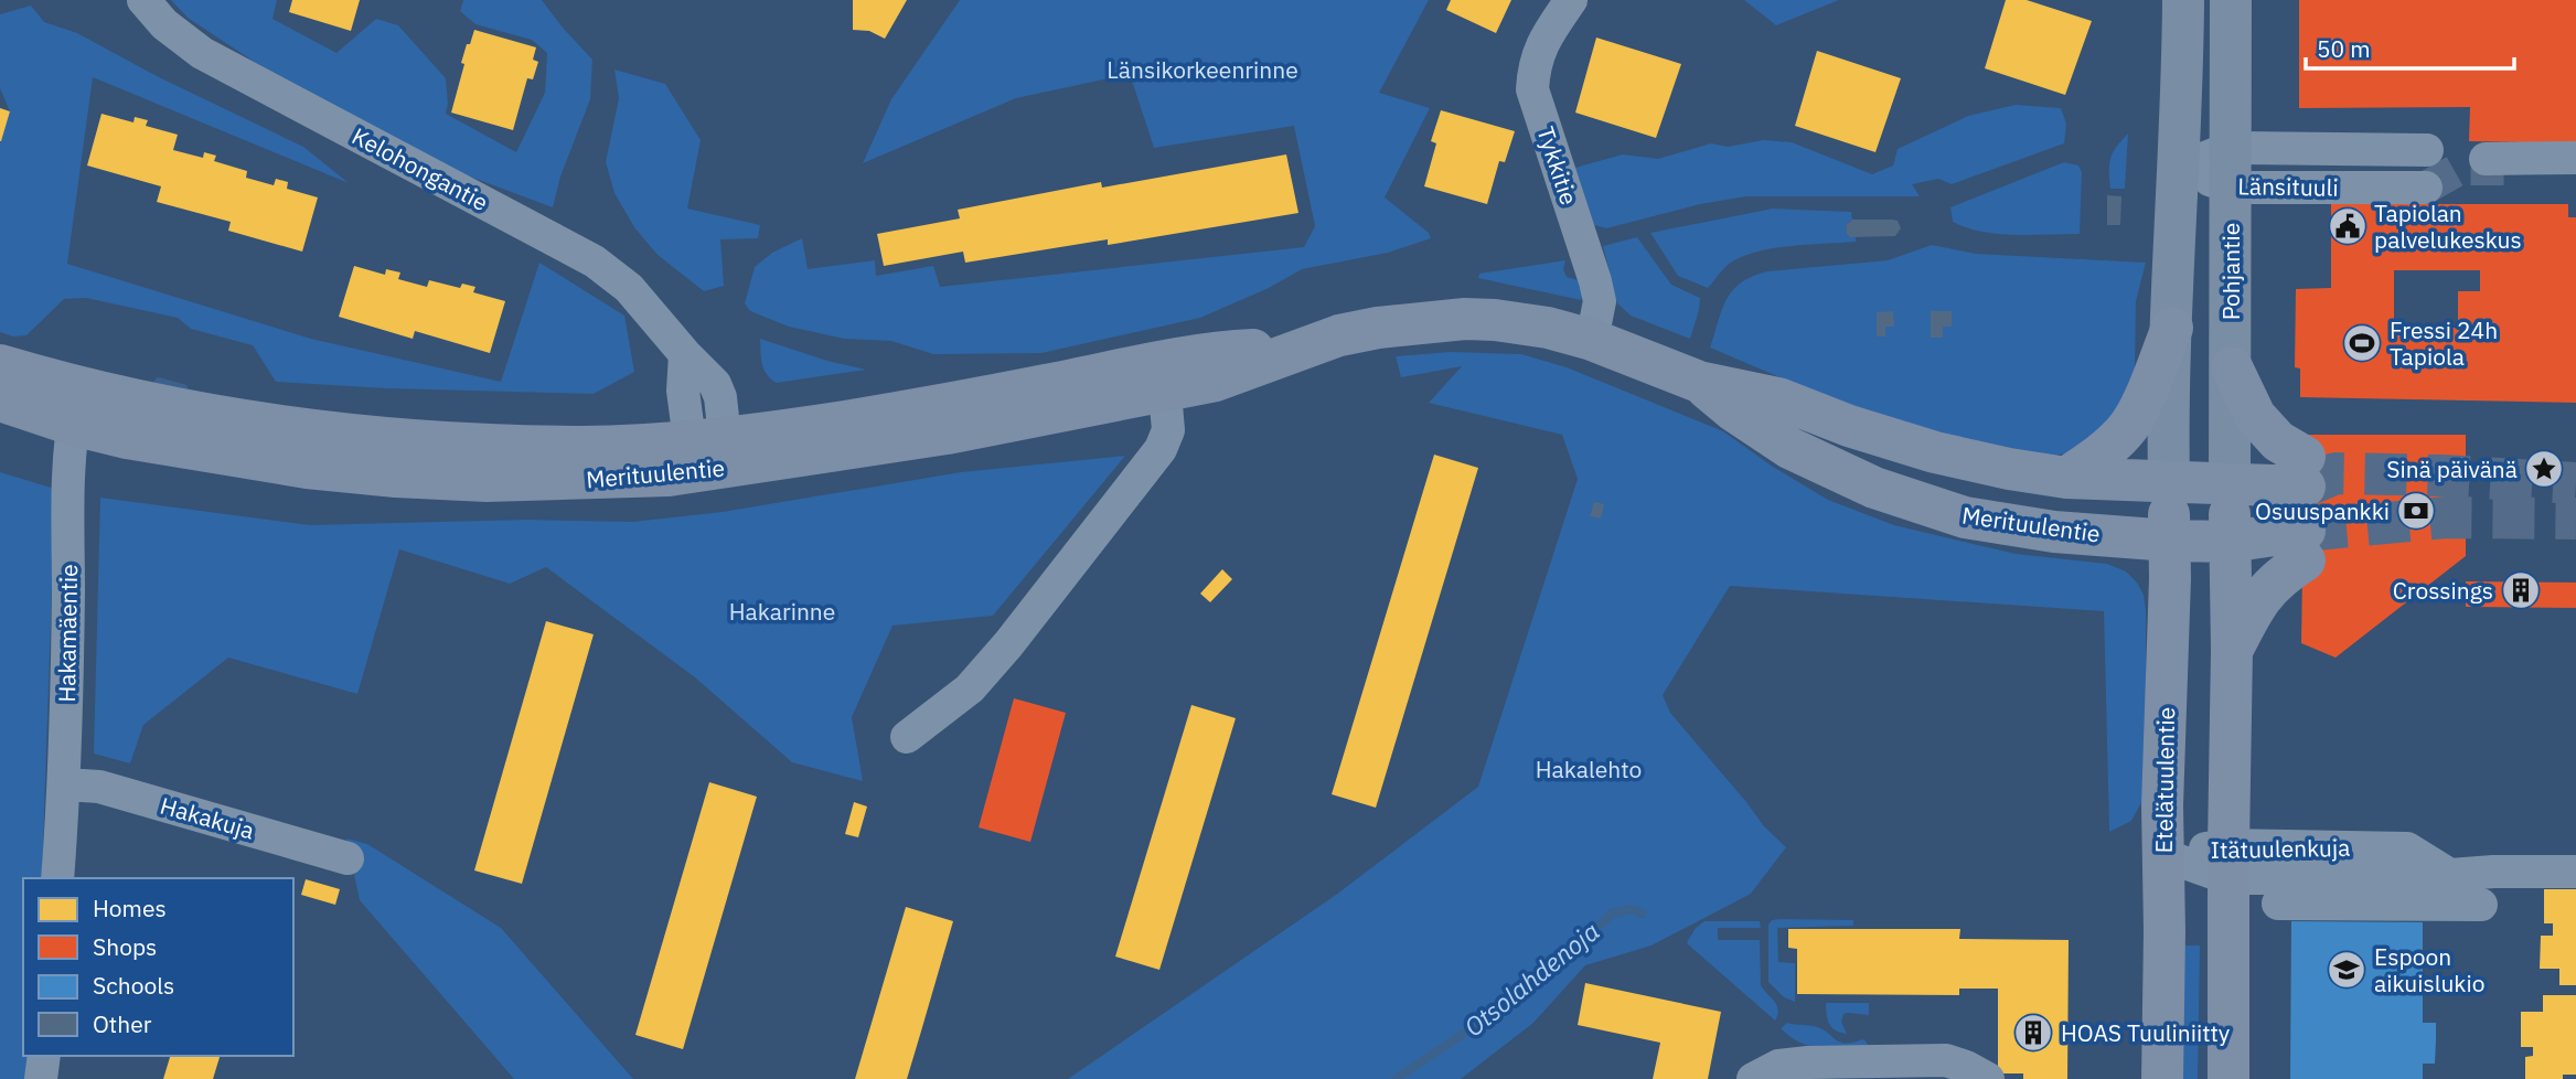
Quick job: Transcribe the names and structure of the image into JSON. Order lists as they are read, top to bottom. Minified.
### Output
{"streets":{"main road":["Pohjantie","Merituulentie","Etelätuulentie"],"street":["Tykkitie","Kelohongantie","Länsituuli","Hakamäentie","Hakakuja","Itätuulenkuja"]},"crossings":[["Tykkitie","Merituulentie"],["Kelohongantie","Merituulentie"],["Länsituuli","Pohjantie"],["Pohjantie","Merituulentie"],["Merituulentie","Hakamäentie"],["Merituulentie","Etelätuulentie"],["Hakamäentie","Hakakuja"],["Etelätuulentie","Itätuulenkuja"]],"water":["Otsolahdenoja"],"parks":["Länsikorkeenrinne","Hakarinne","Hakalehto"],"places":{"public building":["Tapiolan palvelukeskus"],"sports":["Fressi 24h Tapiola"],"place":["Sinä päivänä"],"bank":["Osuuspankki"],"building":["Crossings","HOAS Tuuliniitty"],"school or university":["Espoon aikuislukio"]},"legend":["Homes","Shops","Schools","Other"],"scale_bar":"50 m"}
